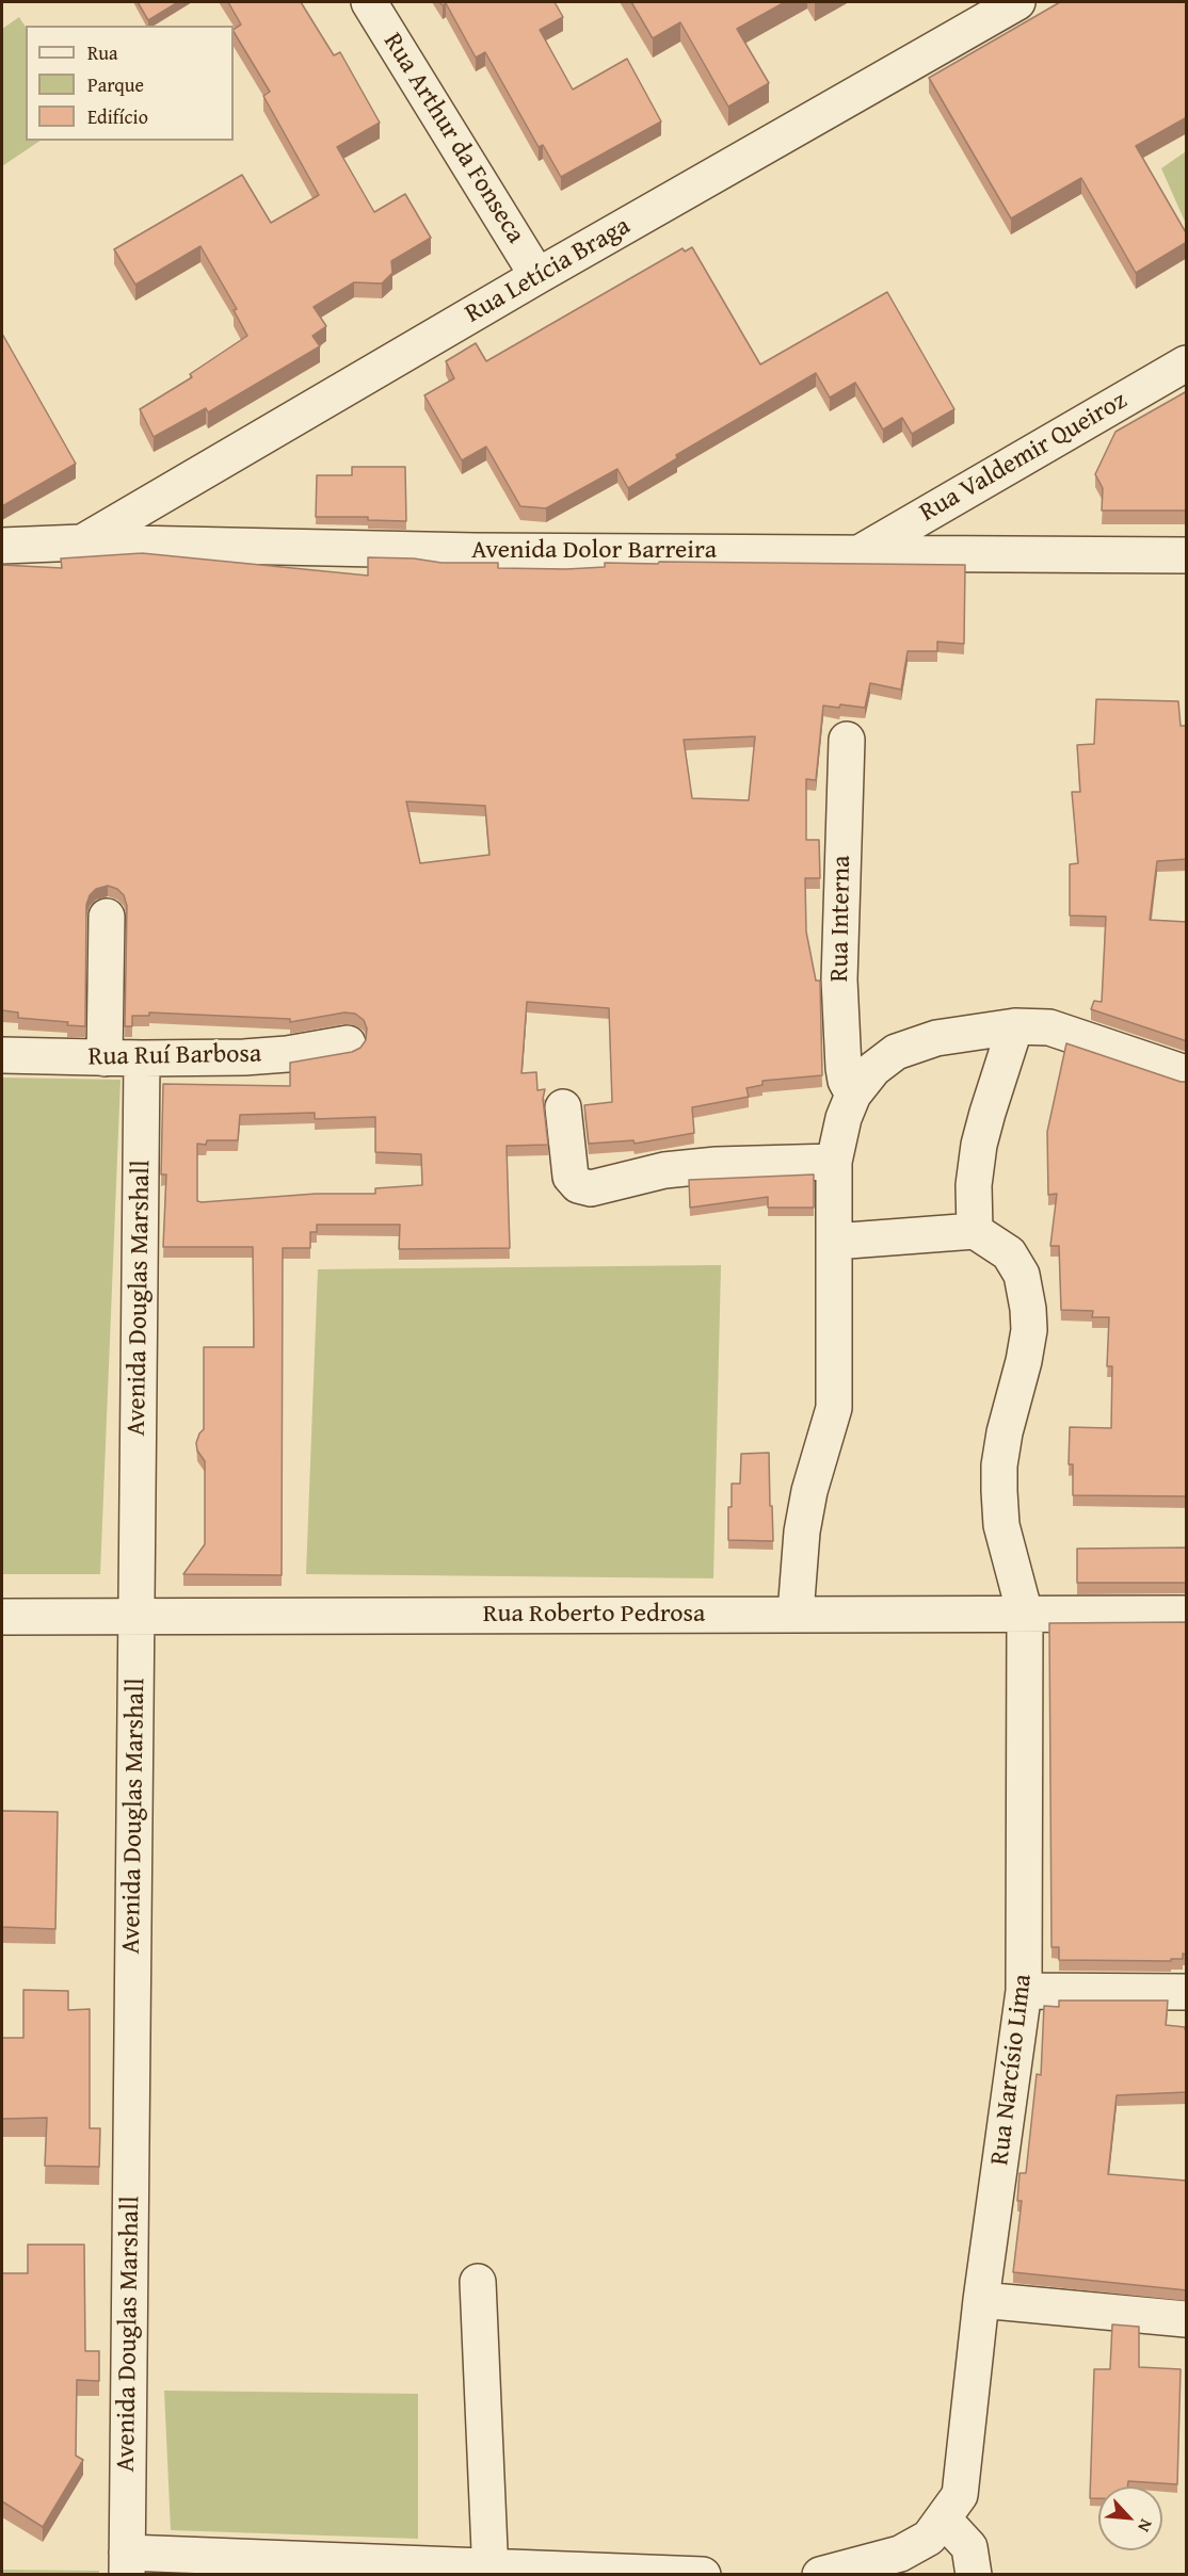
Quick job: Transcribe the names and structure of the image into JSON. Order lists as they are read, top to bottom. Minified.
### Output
{"streets":{"street":["Rua Arthur da Fonseca","Rua Letícia Braga","Rua Valdemir Queiroz","Avenida Dolor Barreira","Rua Interna","Rua Ruí Barbosa","Avenida Douglas Marshall","Rua Roberto Pedrosa","Rua Narcísio Lima"]},"crossings":[["Rua Arthur da Fonseca","Rua Letícia Braga"],["Rua Letícia Braga","Avenida Dolor Barreira"],["Rua Valdemir Queiroz","Avenida Dolor Barreira"],["Rua Ruí Barbosa","Avenida Douglas Marshall"],["Avenida Douglas Marshall","Rua Roberto Pedrosa"],["Rua Roberto Pedrosa","Rua Narcísio Lima"]],"legend":["Rua","Parque","Edifício"],"north":"bottom right"}
